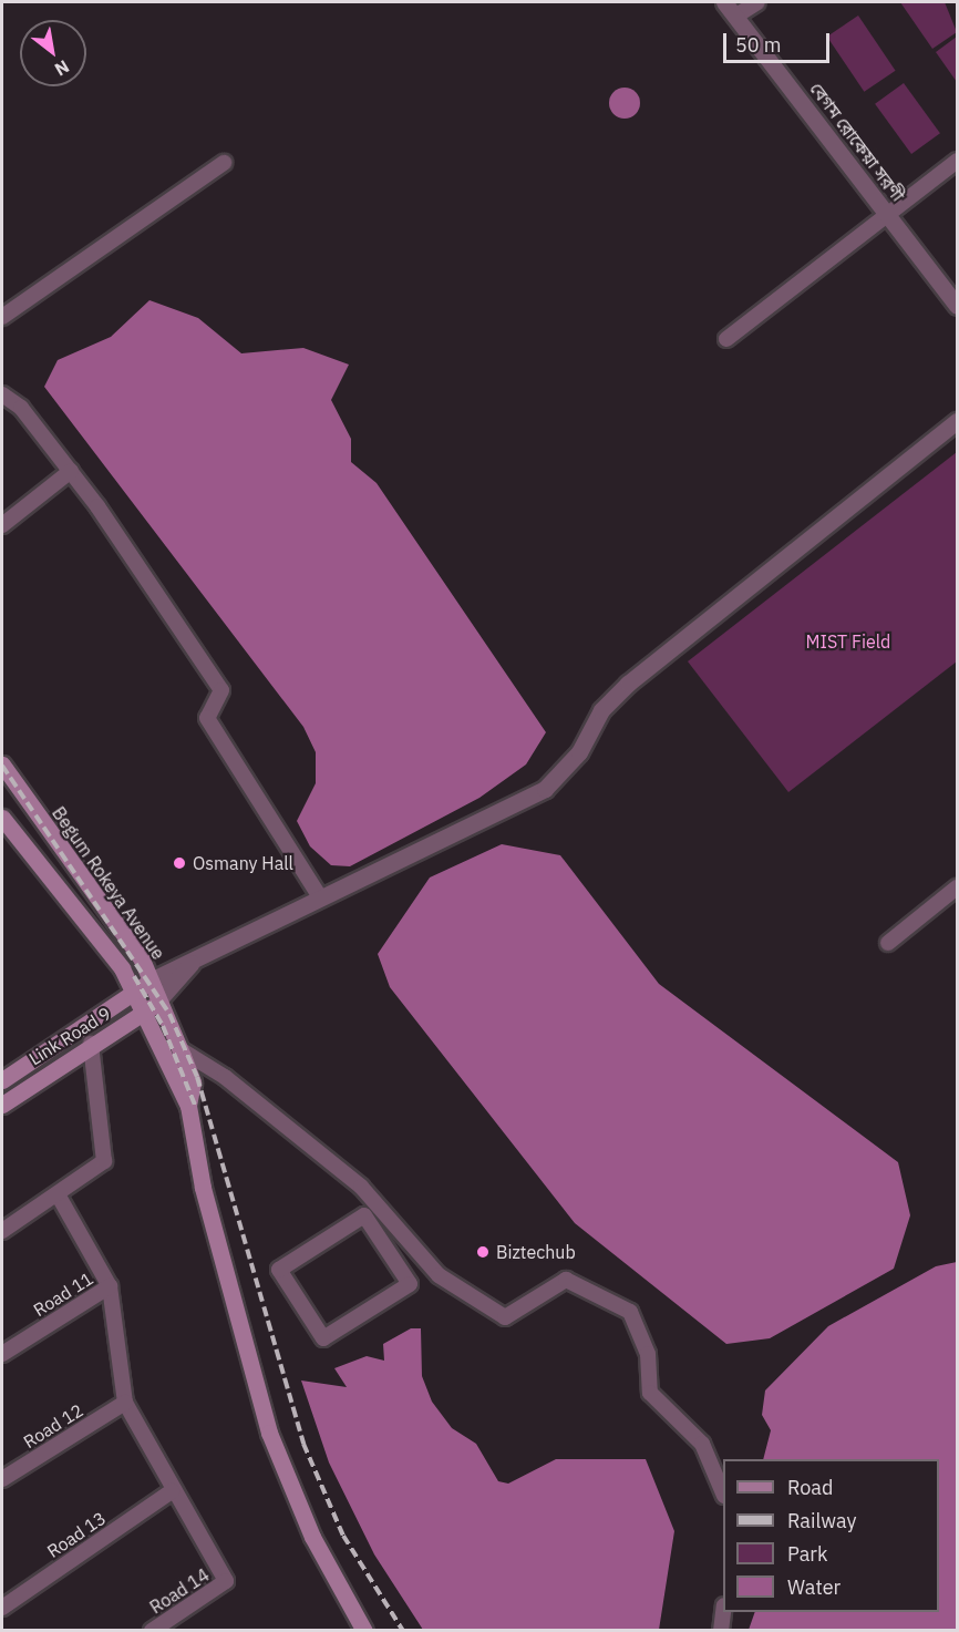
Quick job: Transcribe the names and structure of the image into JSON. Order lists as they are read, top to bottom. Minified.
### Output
{"streets":{"main road":["Begum Rokeya Avenue","Link Road 9"],"street":["বেগম রোকেয়া সরণী","Road 11","Road 12","Road 13","Road 14"]},"crossings":[["Begum Rokeya Avenue","Link Road 9"],["Road 13","Road 14"]],"parks":["MIST Field"],"places":["Osmany Hall","Biztechub"],"legend":["Road","Railway","Park","Water"],"scale_bar":"50 m","north":"bottom right"}
